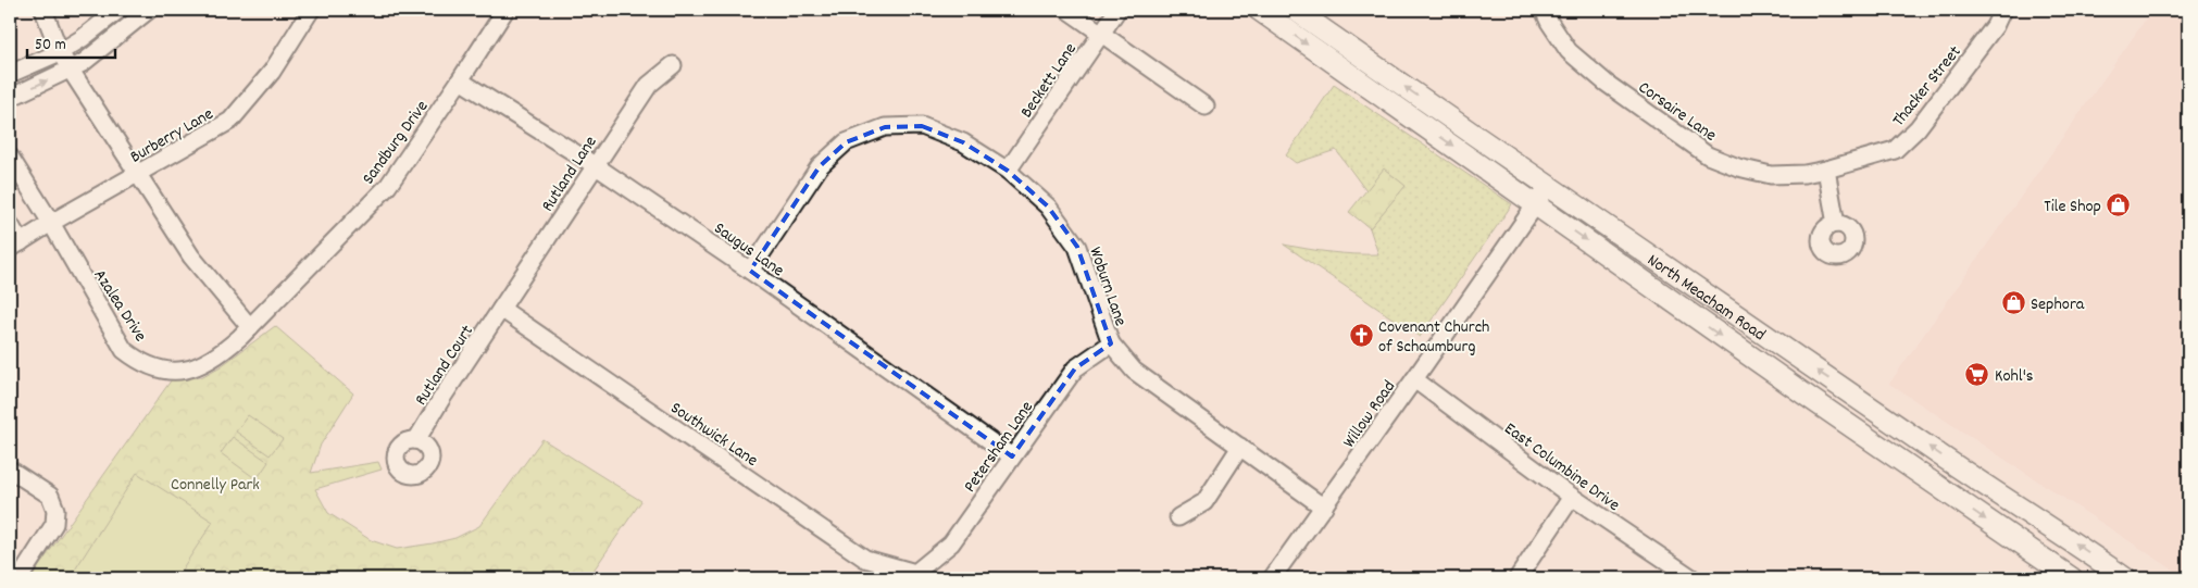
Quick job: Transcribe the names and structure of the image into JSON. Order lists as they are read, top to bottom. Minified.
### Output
{"streets":{"main road":["North Meacham Road"],"street":["Beckett Lane","Thacker Street","Corsaire Lane","Burberry Lane","Sandburg Drive","Rutland Lane","Saugus Lane","Woburn Lane","Azalea Drive","Rutland Court","Willow Road","Southwick Lane","Petersham Lane","East Columbine Drive"]},"crossings":[["Beckett Lane","Woburn Lane"],["Thacker Street","Corsaire Lane"],["Burberry Lane","Azalea Drive"],["Sandburg Drive","Saugus Lane"],["Sandburg Drive","Azalea Drive"],["Rutland Lane","Saugus Lane"],["Rutland Lane","Rutland Court"],["Rutland Lane","Southwick Lane"],["Saugus Lane","Woburn Lane"],["Saugus Lane","Petersham Lane"],["Woburn Lane","Willow Road"],["Woburn Lane","Petersham Lane"],["North Meacham Road","Willow Road"],["Rutland Court","Southwick Lane"],["Willow Road","East Columbine Drive"],["Southwick Lane","Petersham Lane"]],"parks":["Connelly Park"],"places":{"shop":["Tile Shop","Sephora"],"church":["Covenant Church of Schaumburg"],"supermarket":["Kohl's"]},"scale_bar":"50 m"}
